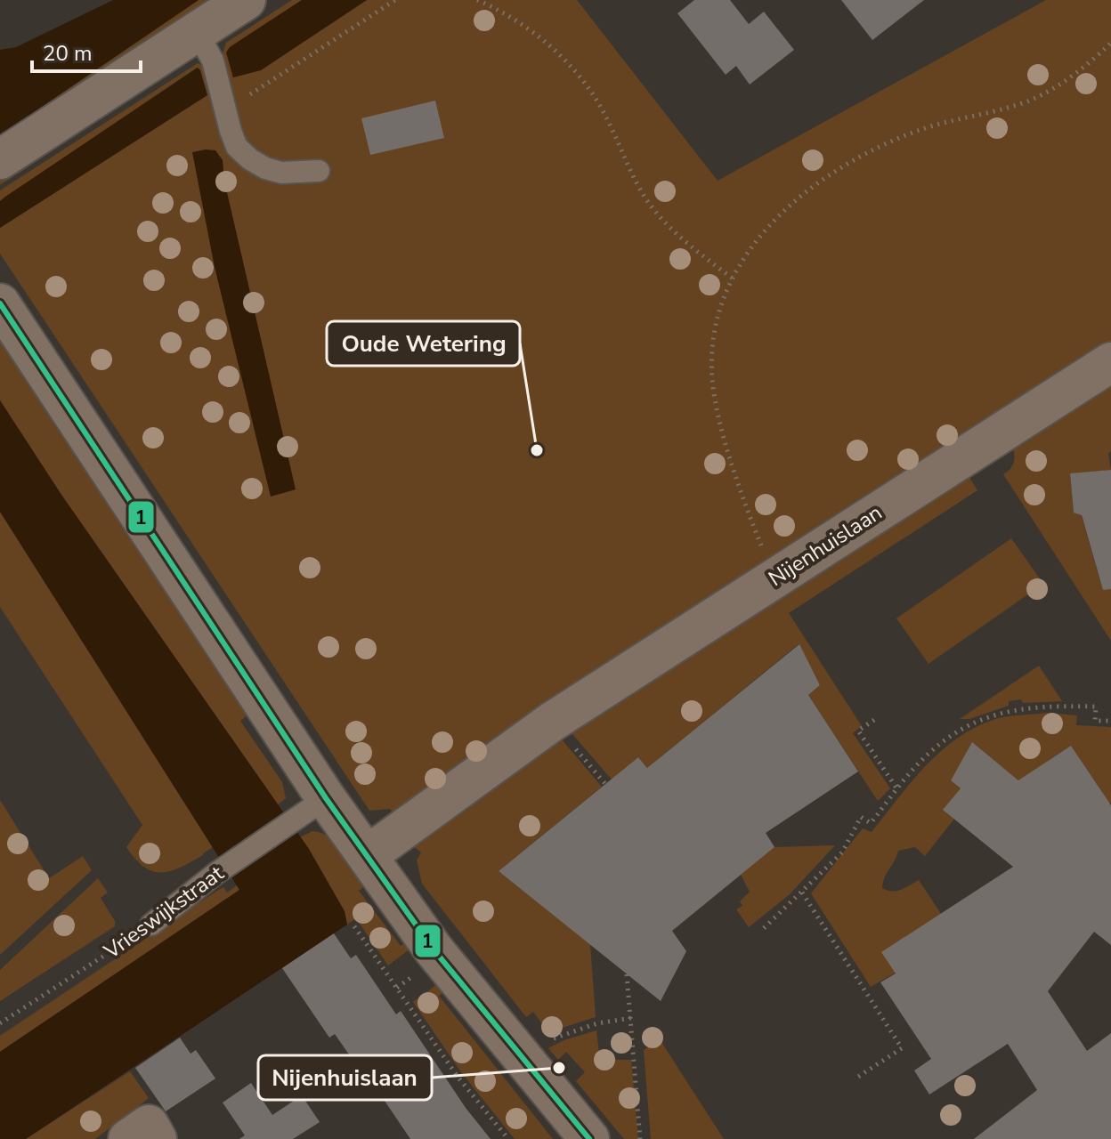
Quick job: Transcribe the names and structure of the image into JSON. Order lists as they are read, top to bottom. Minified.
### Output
{"streets":{"street":["Nijenhuislaan"],"lane":["Vrieswijkstraat"]},"places":["Oude Wetering","Nijenhuislaan"],"lines":["transit line 1"],"scale_bar":"20 m"}
